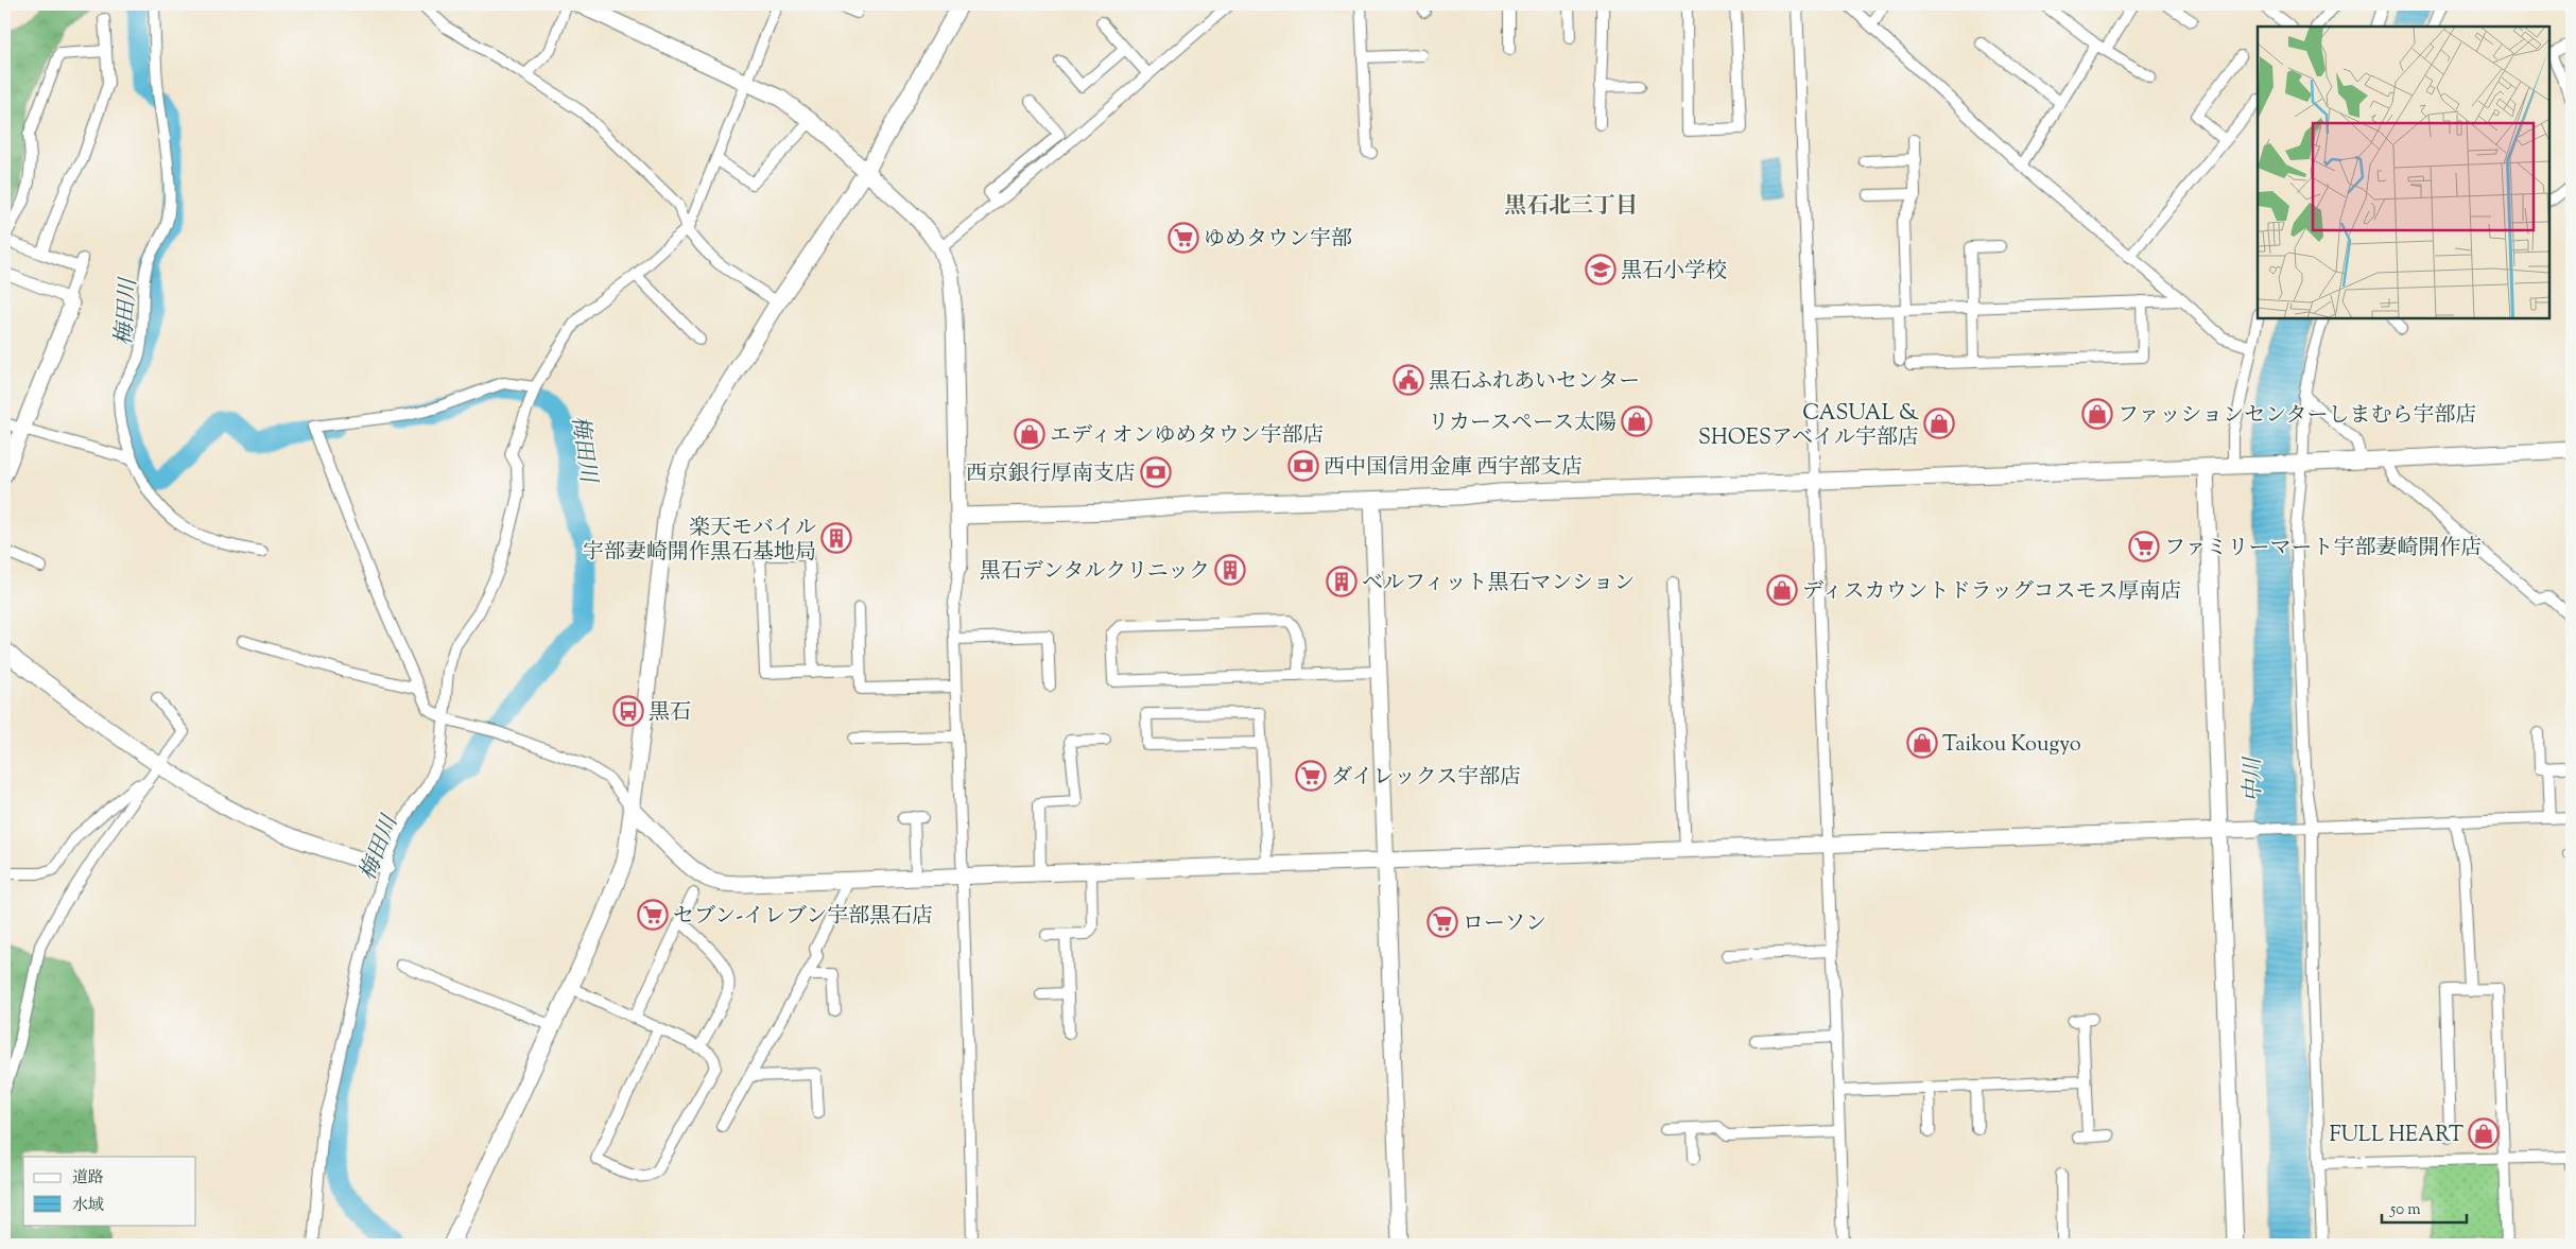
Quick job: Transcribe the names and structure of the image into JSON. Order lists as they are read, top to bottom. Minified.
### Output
{"districts":["黒石北三丁目"],"water":["梅田川","中川"],"places":{"supermarket":["ゆめタウン宇部","ファミリーマート宇部妻崎開作店","ダイレックス宇部店","セブン-イレブン宇部黒石店","ローソン"],"school or university":["黒石小学校"],"public building":["黒石ふれあいセンター"],"shop":["ファッションセンターしまむら宇部店","リカースペース太陽","CASUAL & SHOESアベイル宇部店","エディオンゆめタウン宇部店","ディスカウントドラッグコスモス厚南店","Taikou Kougyo","FULL HEART"],"bank":["西中国信用金庫 西宇部支店","西京銀行厚南支店"],"building":["楽天モバイル 宇部妻崎開作黒石基地局","黒石デンタルクリニック","ベルフィット黒石マンション"],"bus stop":["黒石"]},"legend":["道路","水域"],"scale_bar":"50 m"}
